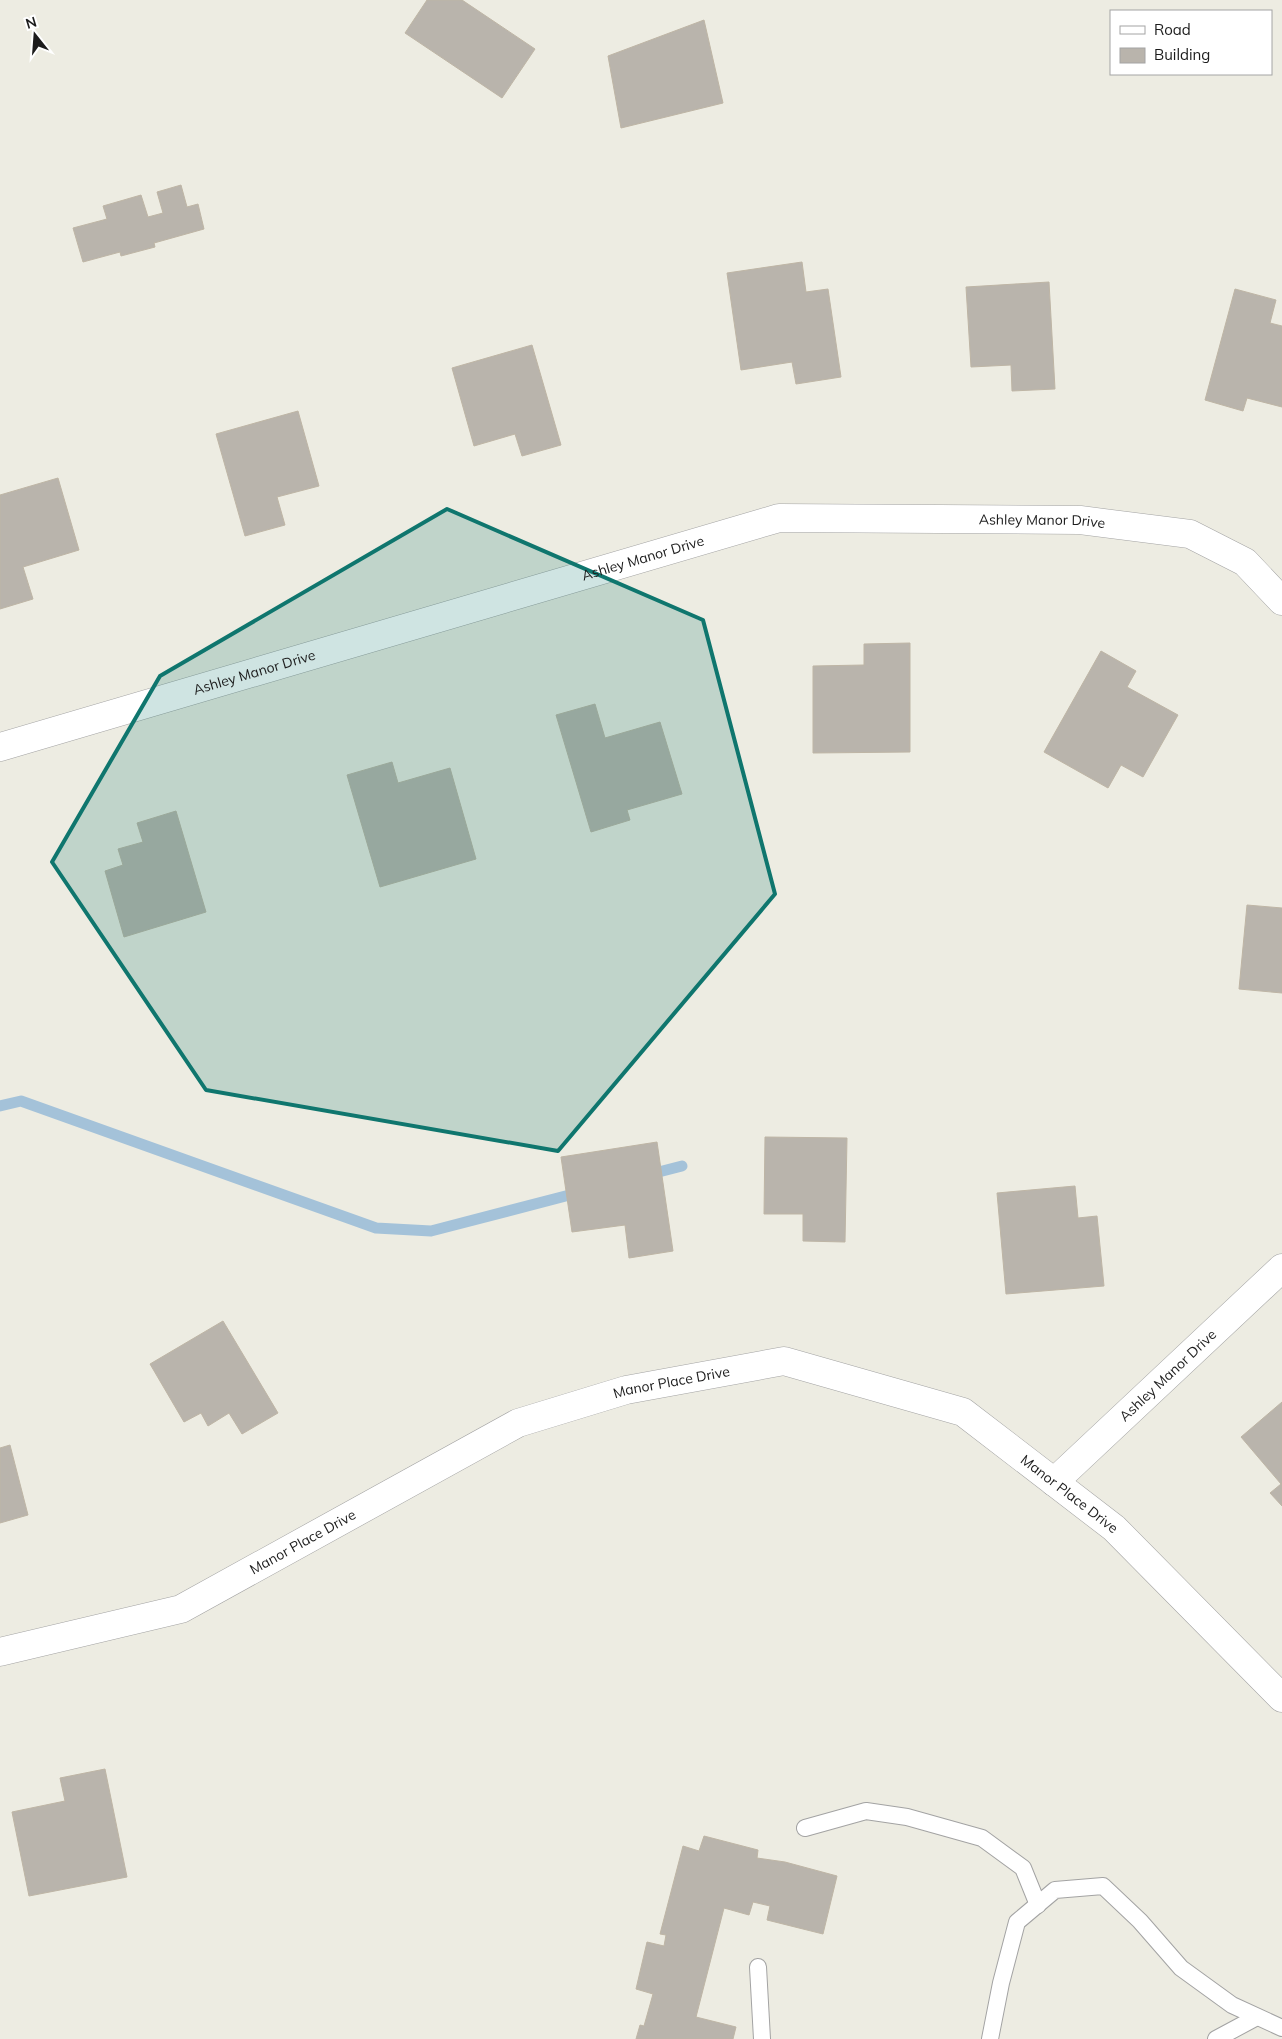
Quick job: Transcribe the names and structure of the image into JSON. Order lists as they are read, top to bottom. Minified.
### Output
{"streets":{"street":["Ashley Manor Drive","Manor Place Drive"]},"crossings":[["Ashley Manor Drive","Manor Place Drive"]],"legend":["Road","Building"],"north":"top"}
